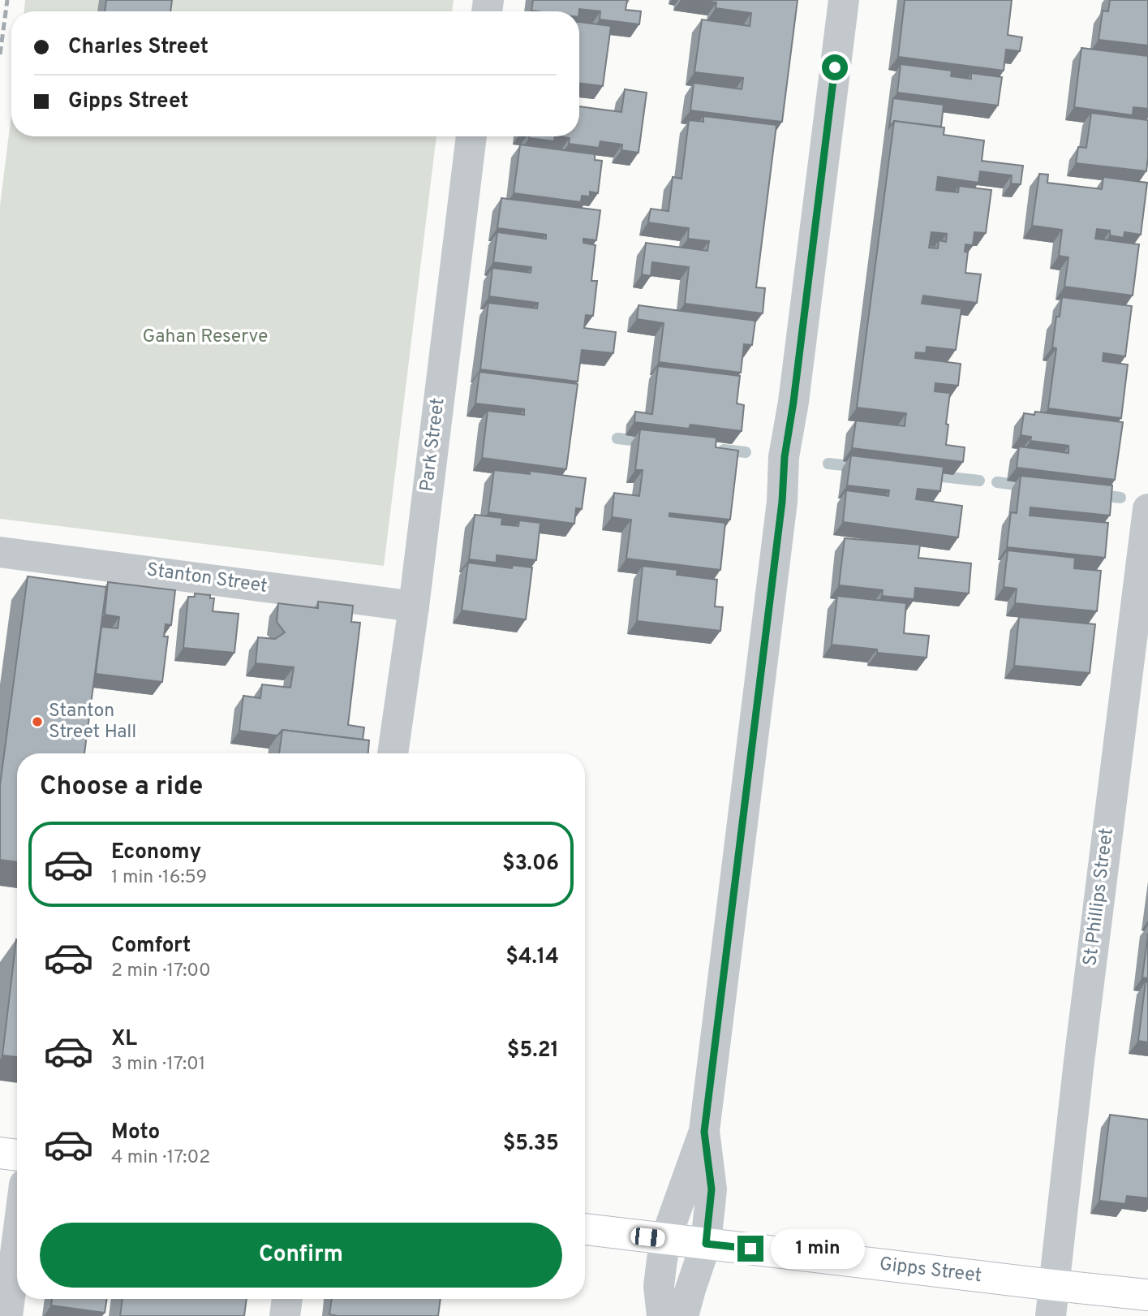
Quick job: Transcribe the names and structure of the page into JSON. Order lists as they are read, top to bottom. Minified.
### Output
{"streets":{"street":["Park Street","Stanton Street","St Phillips Street","Gipps Street"]},"crossings":[["Park Street","Stanton Street"],["St Phillips Street","Gipps Street"]],"parks":["Gahan Reserve"],"places":["Stanton Street Hall"],"page":{"banner":["Charles Street","Gipps Street"],"heading":"Choose a ride","list":[{"name":"Economy","note":"1 min · 16:59","value":"$3.06"},{"name":"Comfort","note":"2 min · 17:00","value":"$4.14"},{"name":"XL","note":"3 min · 17:01","value":"$5.21"},{"name":"Moto","note":"4 min · 17:02","value":"$5.35"}],"buttons":"Confirm","bubble":"1 min"}}
